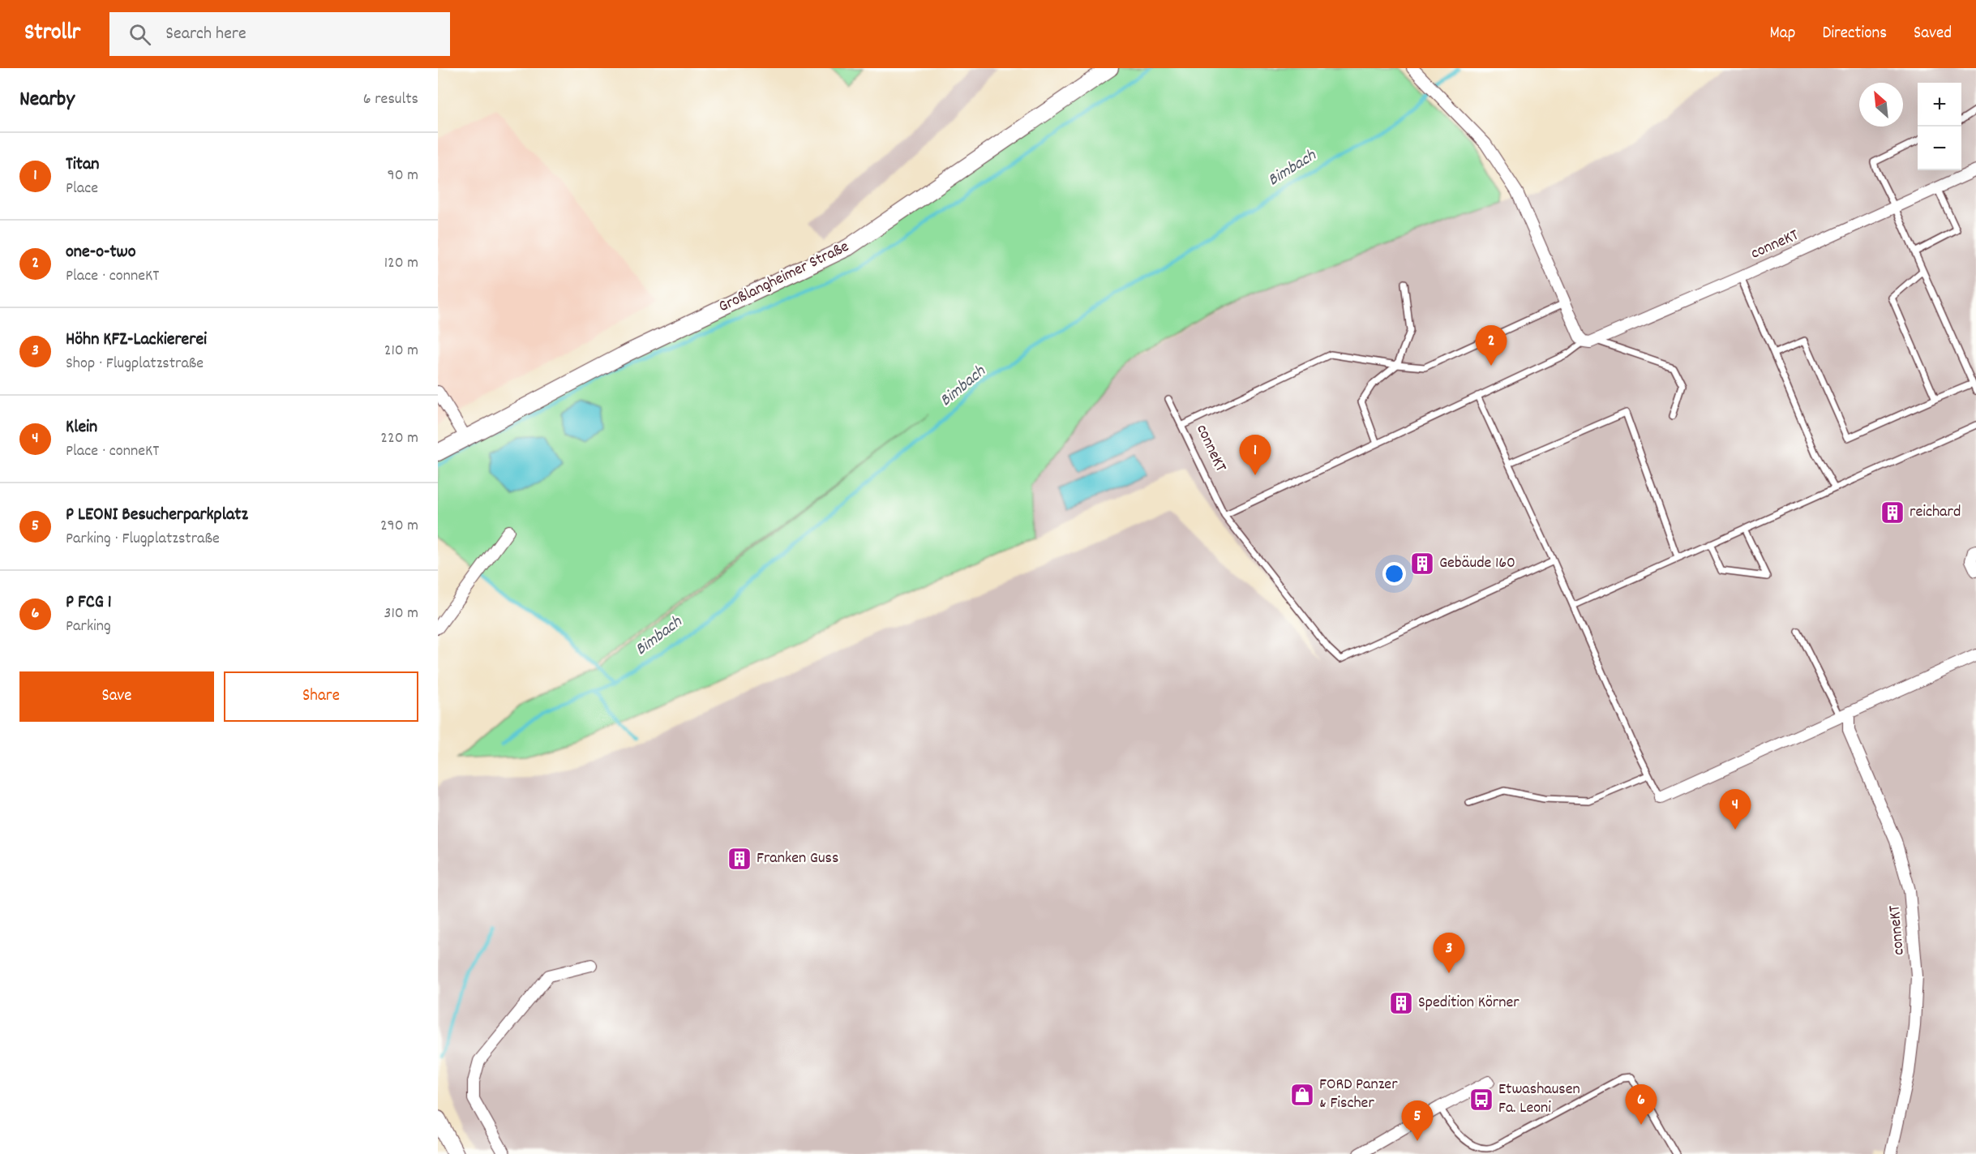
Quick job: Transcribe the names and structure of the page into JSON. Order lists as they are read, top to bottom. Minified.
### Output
{"streets":{"main road":["Großlangheimer Straße"],"street":["conneKT"]},"water":["Bimbach"],"places":{"building":["reichard","Gebäude 160","Franken Guss","Spedition Körner"],"shop":["FORD Panzer & Fischer"],"bus stop":["Etwashausen Fa. Leoni"]},"north":"top left","page":{"header":"Strollr","search":"Search here","nav":["Map","Directions","Saved"],"heading":["Nearby","6 results"],"map_buttons":["+","−"],"list":[{"mark":"1","name":"Titan","note":"Place","value":"90 m"},{"mark":"2","name":"one-o-two","note":"Place · conneKT","value":"120 m"},{"mark":"3","name":"Höhn KFZ-Lackiererei","note":"Shop · Flugplatzstraße","value":"210 m"},{"mark":"4","name":"Klein","note":"Place · conneKT","value":"220 m"},{"mark":"5","name":"P LEONI Besucherparkplatz","note":"Parking · Flugplatzstraße","value":"290 m"},{"mark":"6","name":"P FCG 1","note":"Parking","value":"310 m"}],"pins":["2","1","4","3","6","5"],"buttons":["Save","Share"]}}
